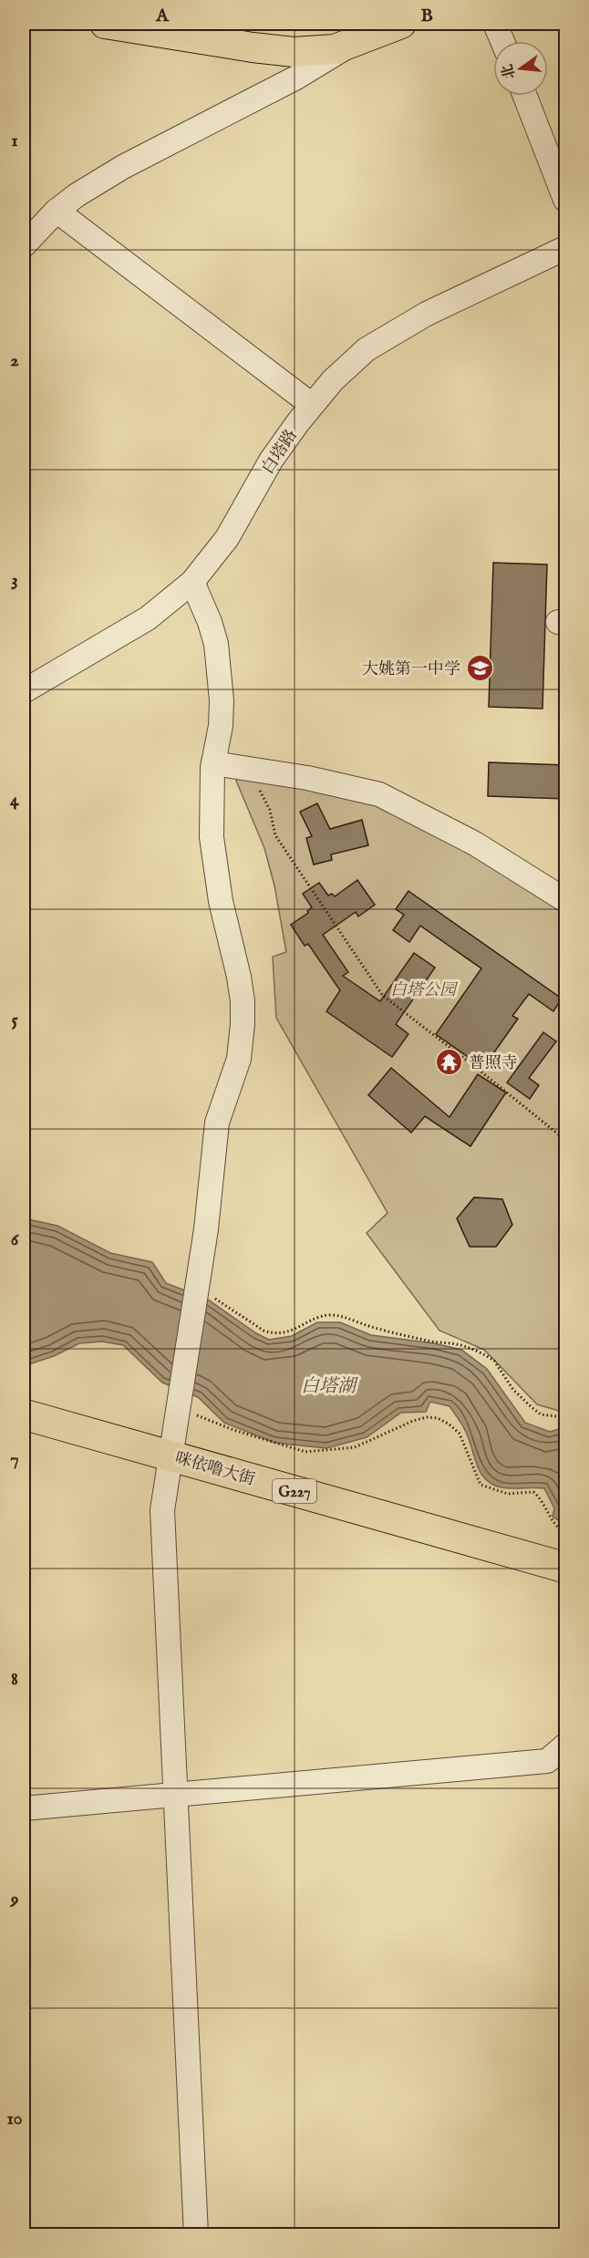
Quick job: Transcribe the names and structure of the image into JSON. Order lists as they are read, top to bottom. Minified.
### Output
{"streets":{"highway":["咪依噜大街","G227"],"street":["白塔路"]},"water":["白塔湖"],"parks":["白塔公园"],"places":{"school or university":["大姚第一中学"],"temple":["普照寺"]},"north":"left","grid":{"columns":["A","B"],"rows":["1","2","3","4","5","6","7","8","9","10"]}}
